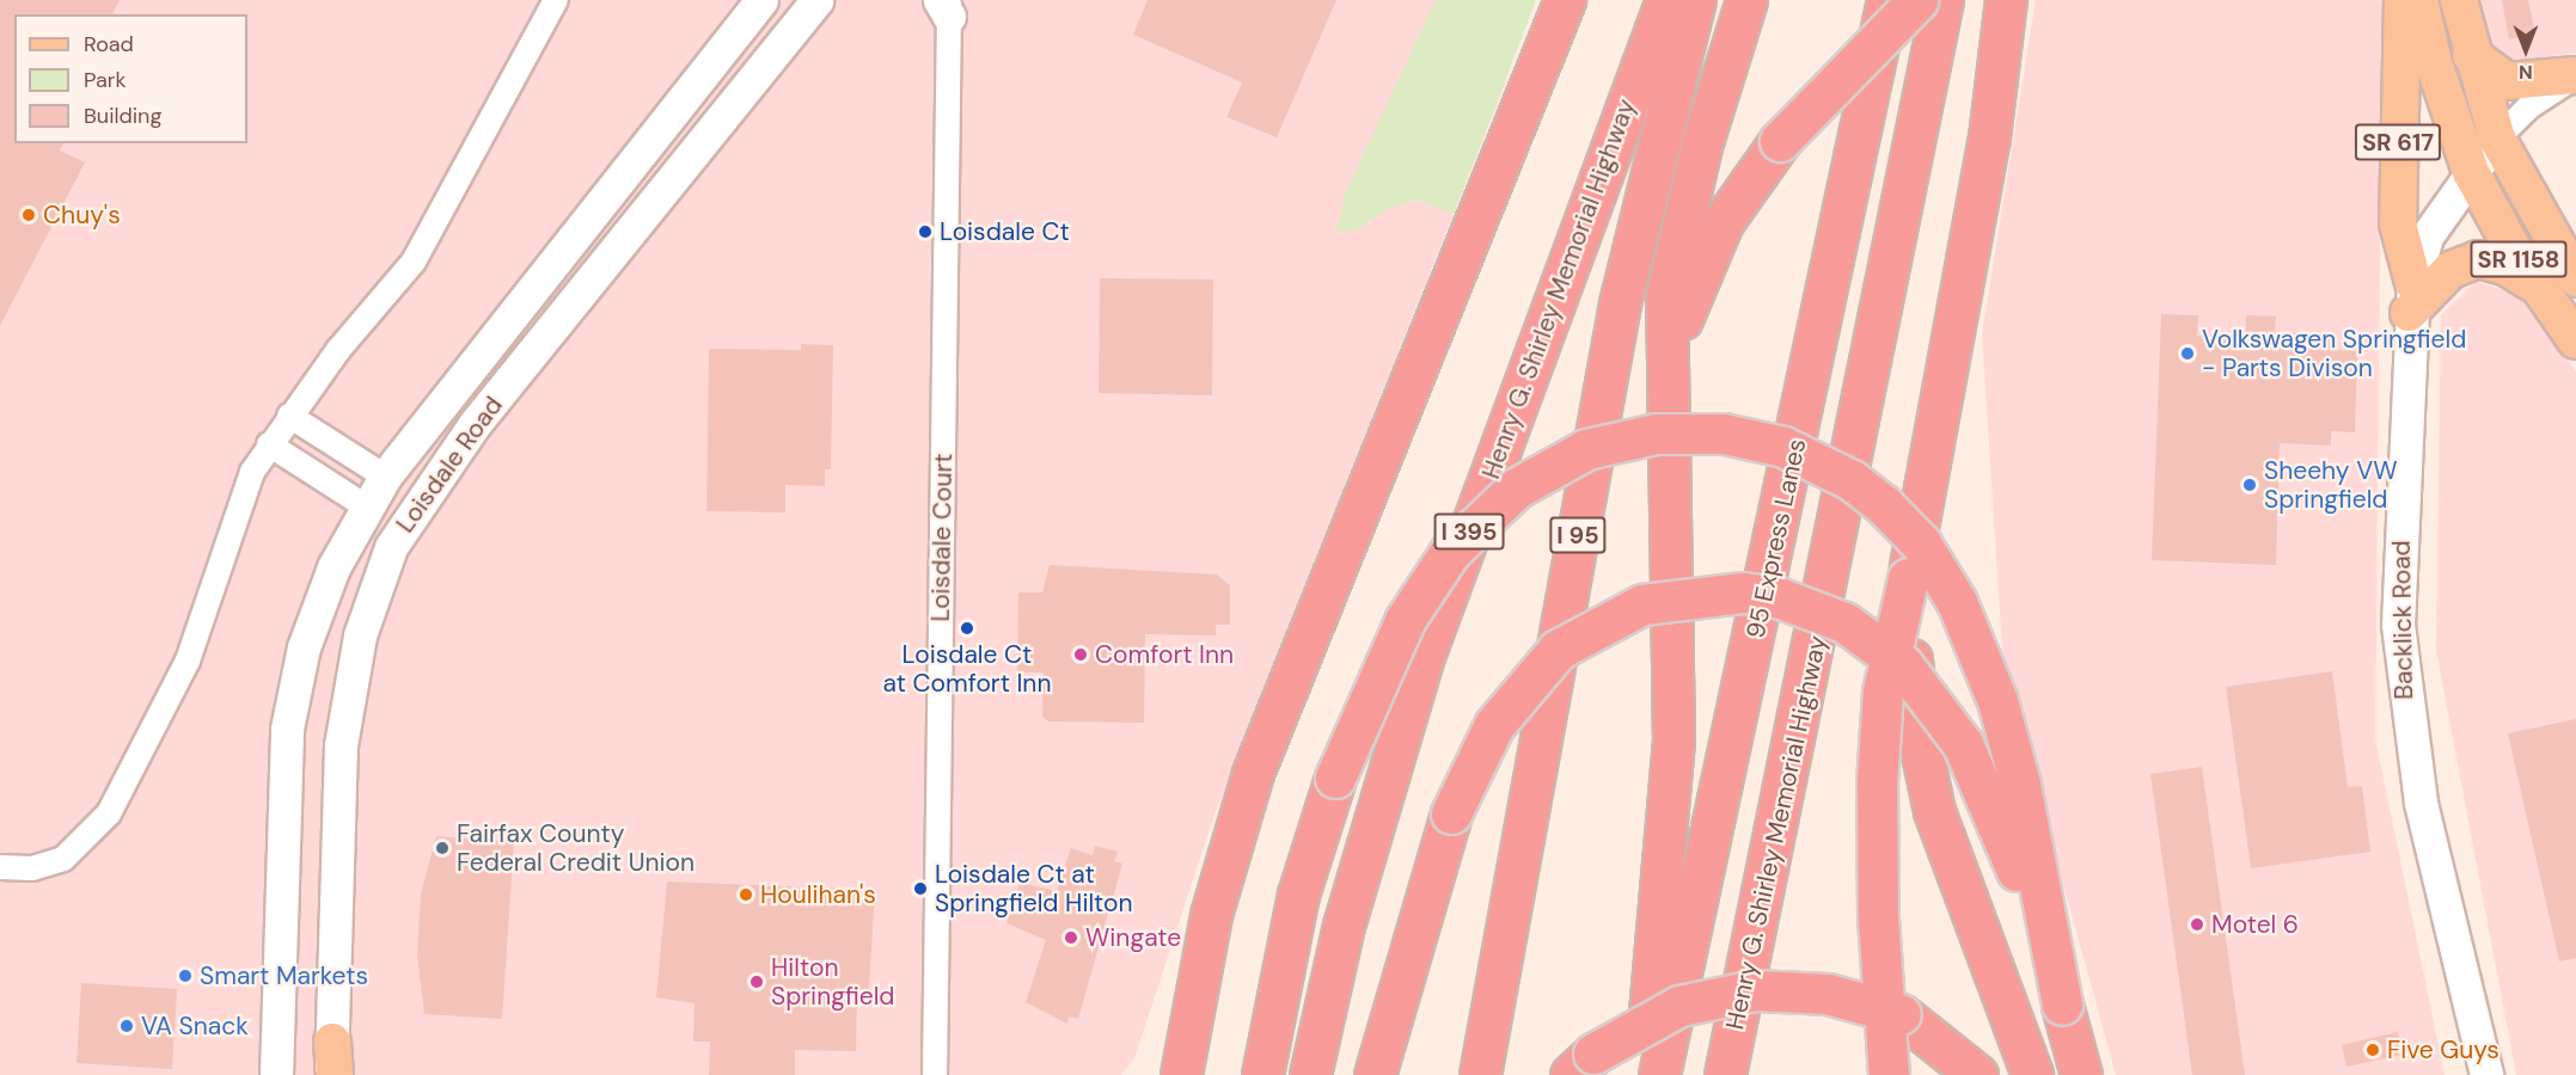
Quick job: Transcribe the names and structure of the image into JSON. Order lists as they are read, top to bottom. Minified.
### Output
{"streets":{"highway":["Henry G. Shirley Memorial Highway","I 395","I 95","95 Express Lanes"],"main road":["SR 617","SR 1158","Loisdale Road","Backlick Road"],"street":["Loisdale Court"]},"crossings":[["SR 617","Backlick Road"],["SR 1158","Backlick Road"]],"places":["Chuy's","Loisdale Ct","Volkswagen Springfield - Parts Divison","Sheehy VW Springfield","Loisdale Ct at Comfort Inn","Comfort Inn","Fairfax County Federal Credit Union","Loisdale Ct at Springfield Hilton","Houlihan's","Motel 6","Wingate","Smart Markets","Hilton Springfield","VA Snack","Five Guys"],"legend":["Road","Park","Building"],"north":"bottom"}
